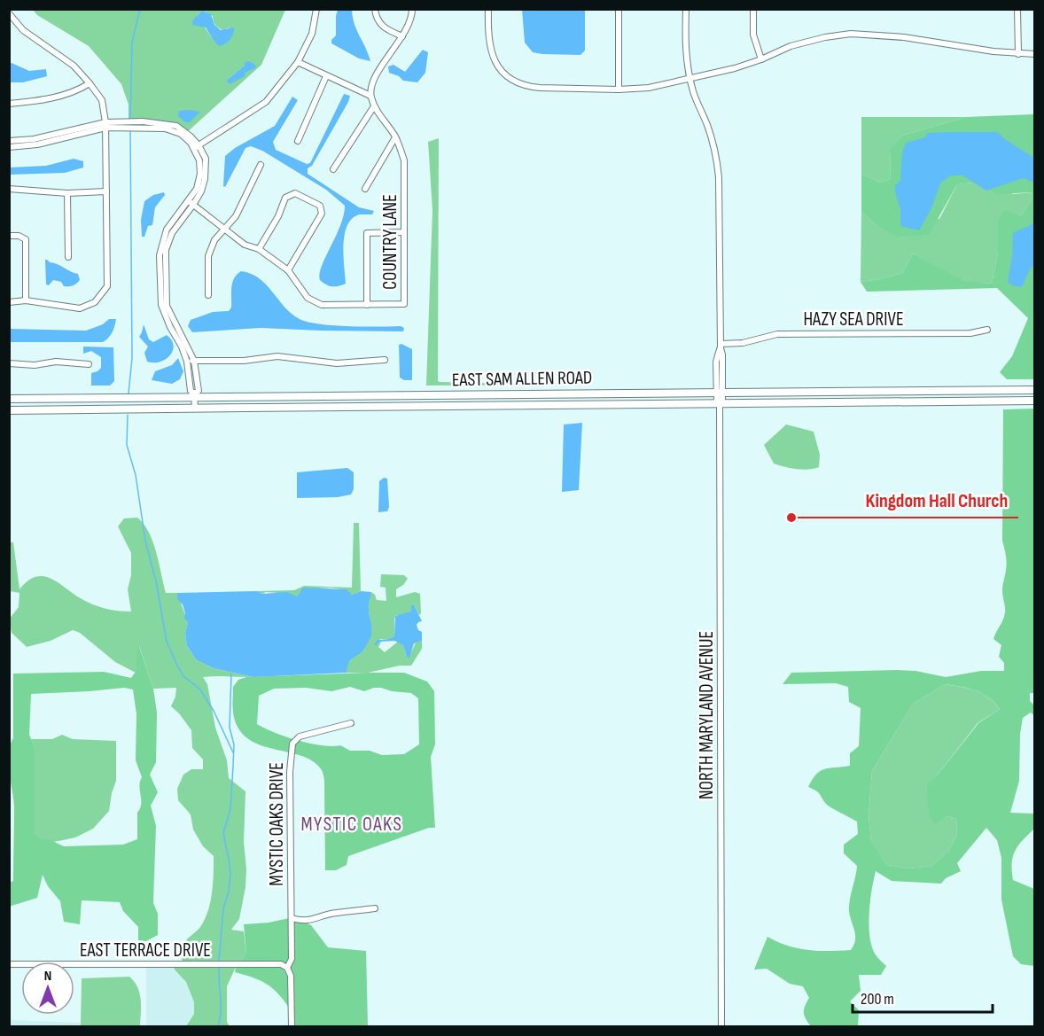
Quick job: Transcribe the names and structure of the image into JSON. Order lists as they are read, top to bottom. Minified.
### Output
{"streets":{"main road":["EAST SAM ALLEN ROAD"],"street":["COUNTRY LANE","HAZY SEA DRIVE","NORTH MARYLAND AVENUE","MYSTIC OAKS DRIVE","EAST TERRACE DRIVE"]},"crossings":[["HAZY SEA DRIVE","NORTH MARYLAND AVENUE"],["EAST SAM ALLEN ROAD","NORTH MARYLAND AVENUE"],["MYSTIC OAKS DRIVE","EAST TERRACE DRIVE"]],"districts":["MYSTIC OAKS"],"places":["Kingdom Hall Church"],"scale_bar":"200 m","north":"top"}
